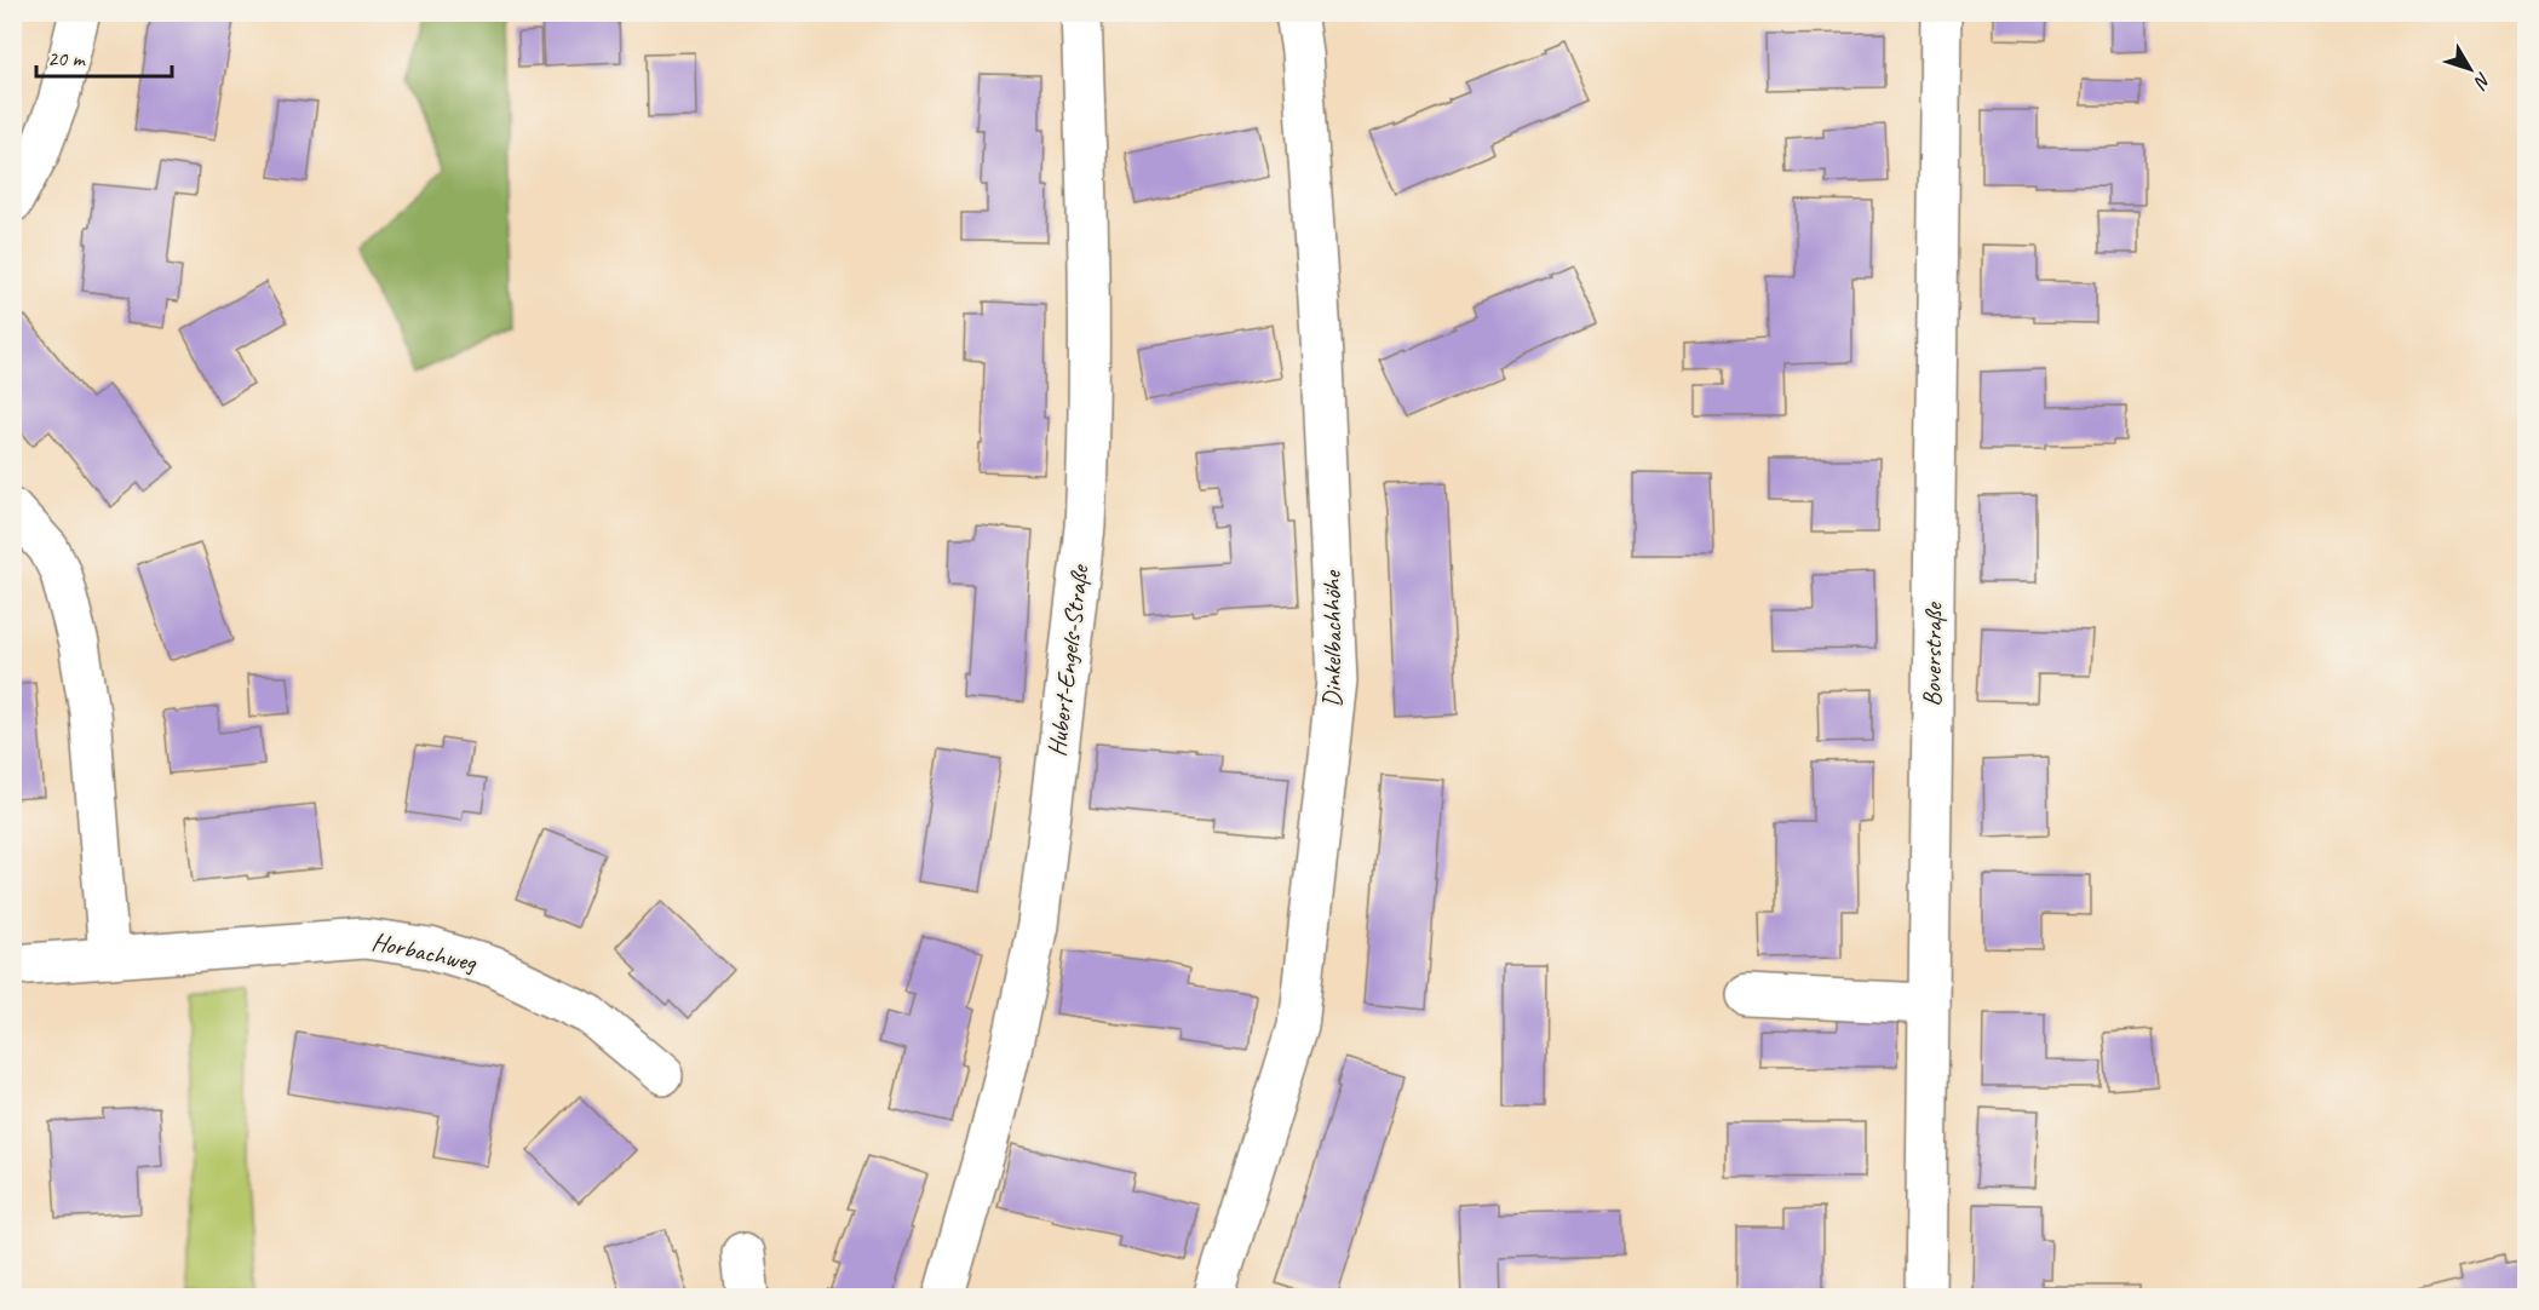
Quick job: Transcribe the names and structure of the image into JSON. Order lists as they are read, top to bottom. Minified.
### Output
{"streets":{"street":["Dinkelbachhöhe","Boverstraße","Hubert-Engels-Straße","Horbachweg"]},"scale_bar":"20 m","north":"bottom right"}
